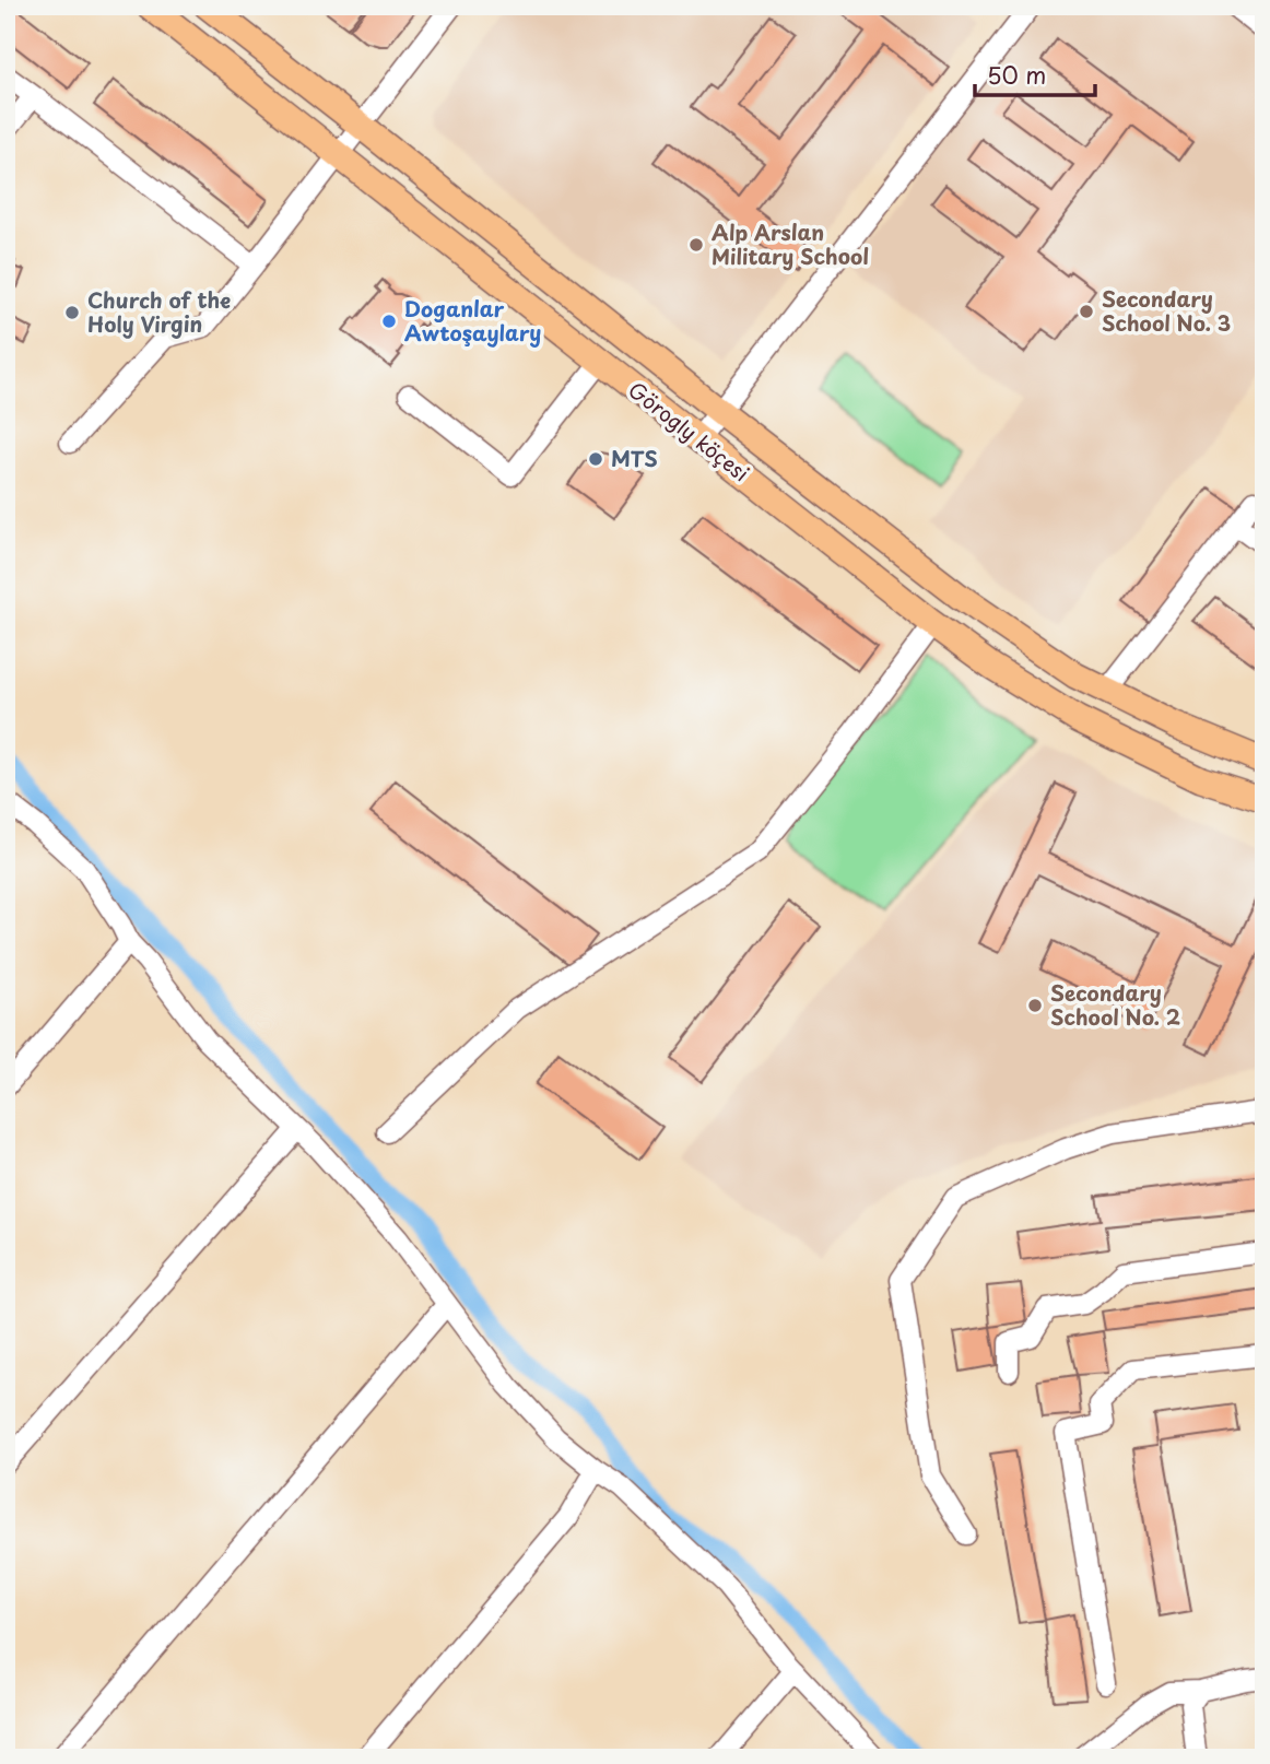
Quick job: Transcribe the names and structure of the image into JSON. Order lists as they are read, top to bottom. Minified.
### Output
{"streets":{"main road":["Görogly köçesi"]},"places":["Alp Arslan Military School","Secondary School No. 3","Church of the Holy Virgin","Doganlar Awtoşaylary","MTS","Secondary School No. 2"],"scale_bar":"50 m"}
